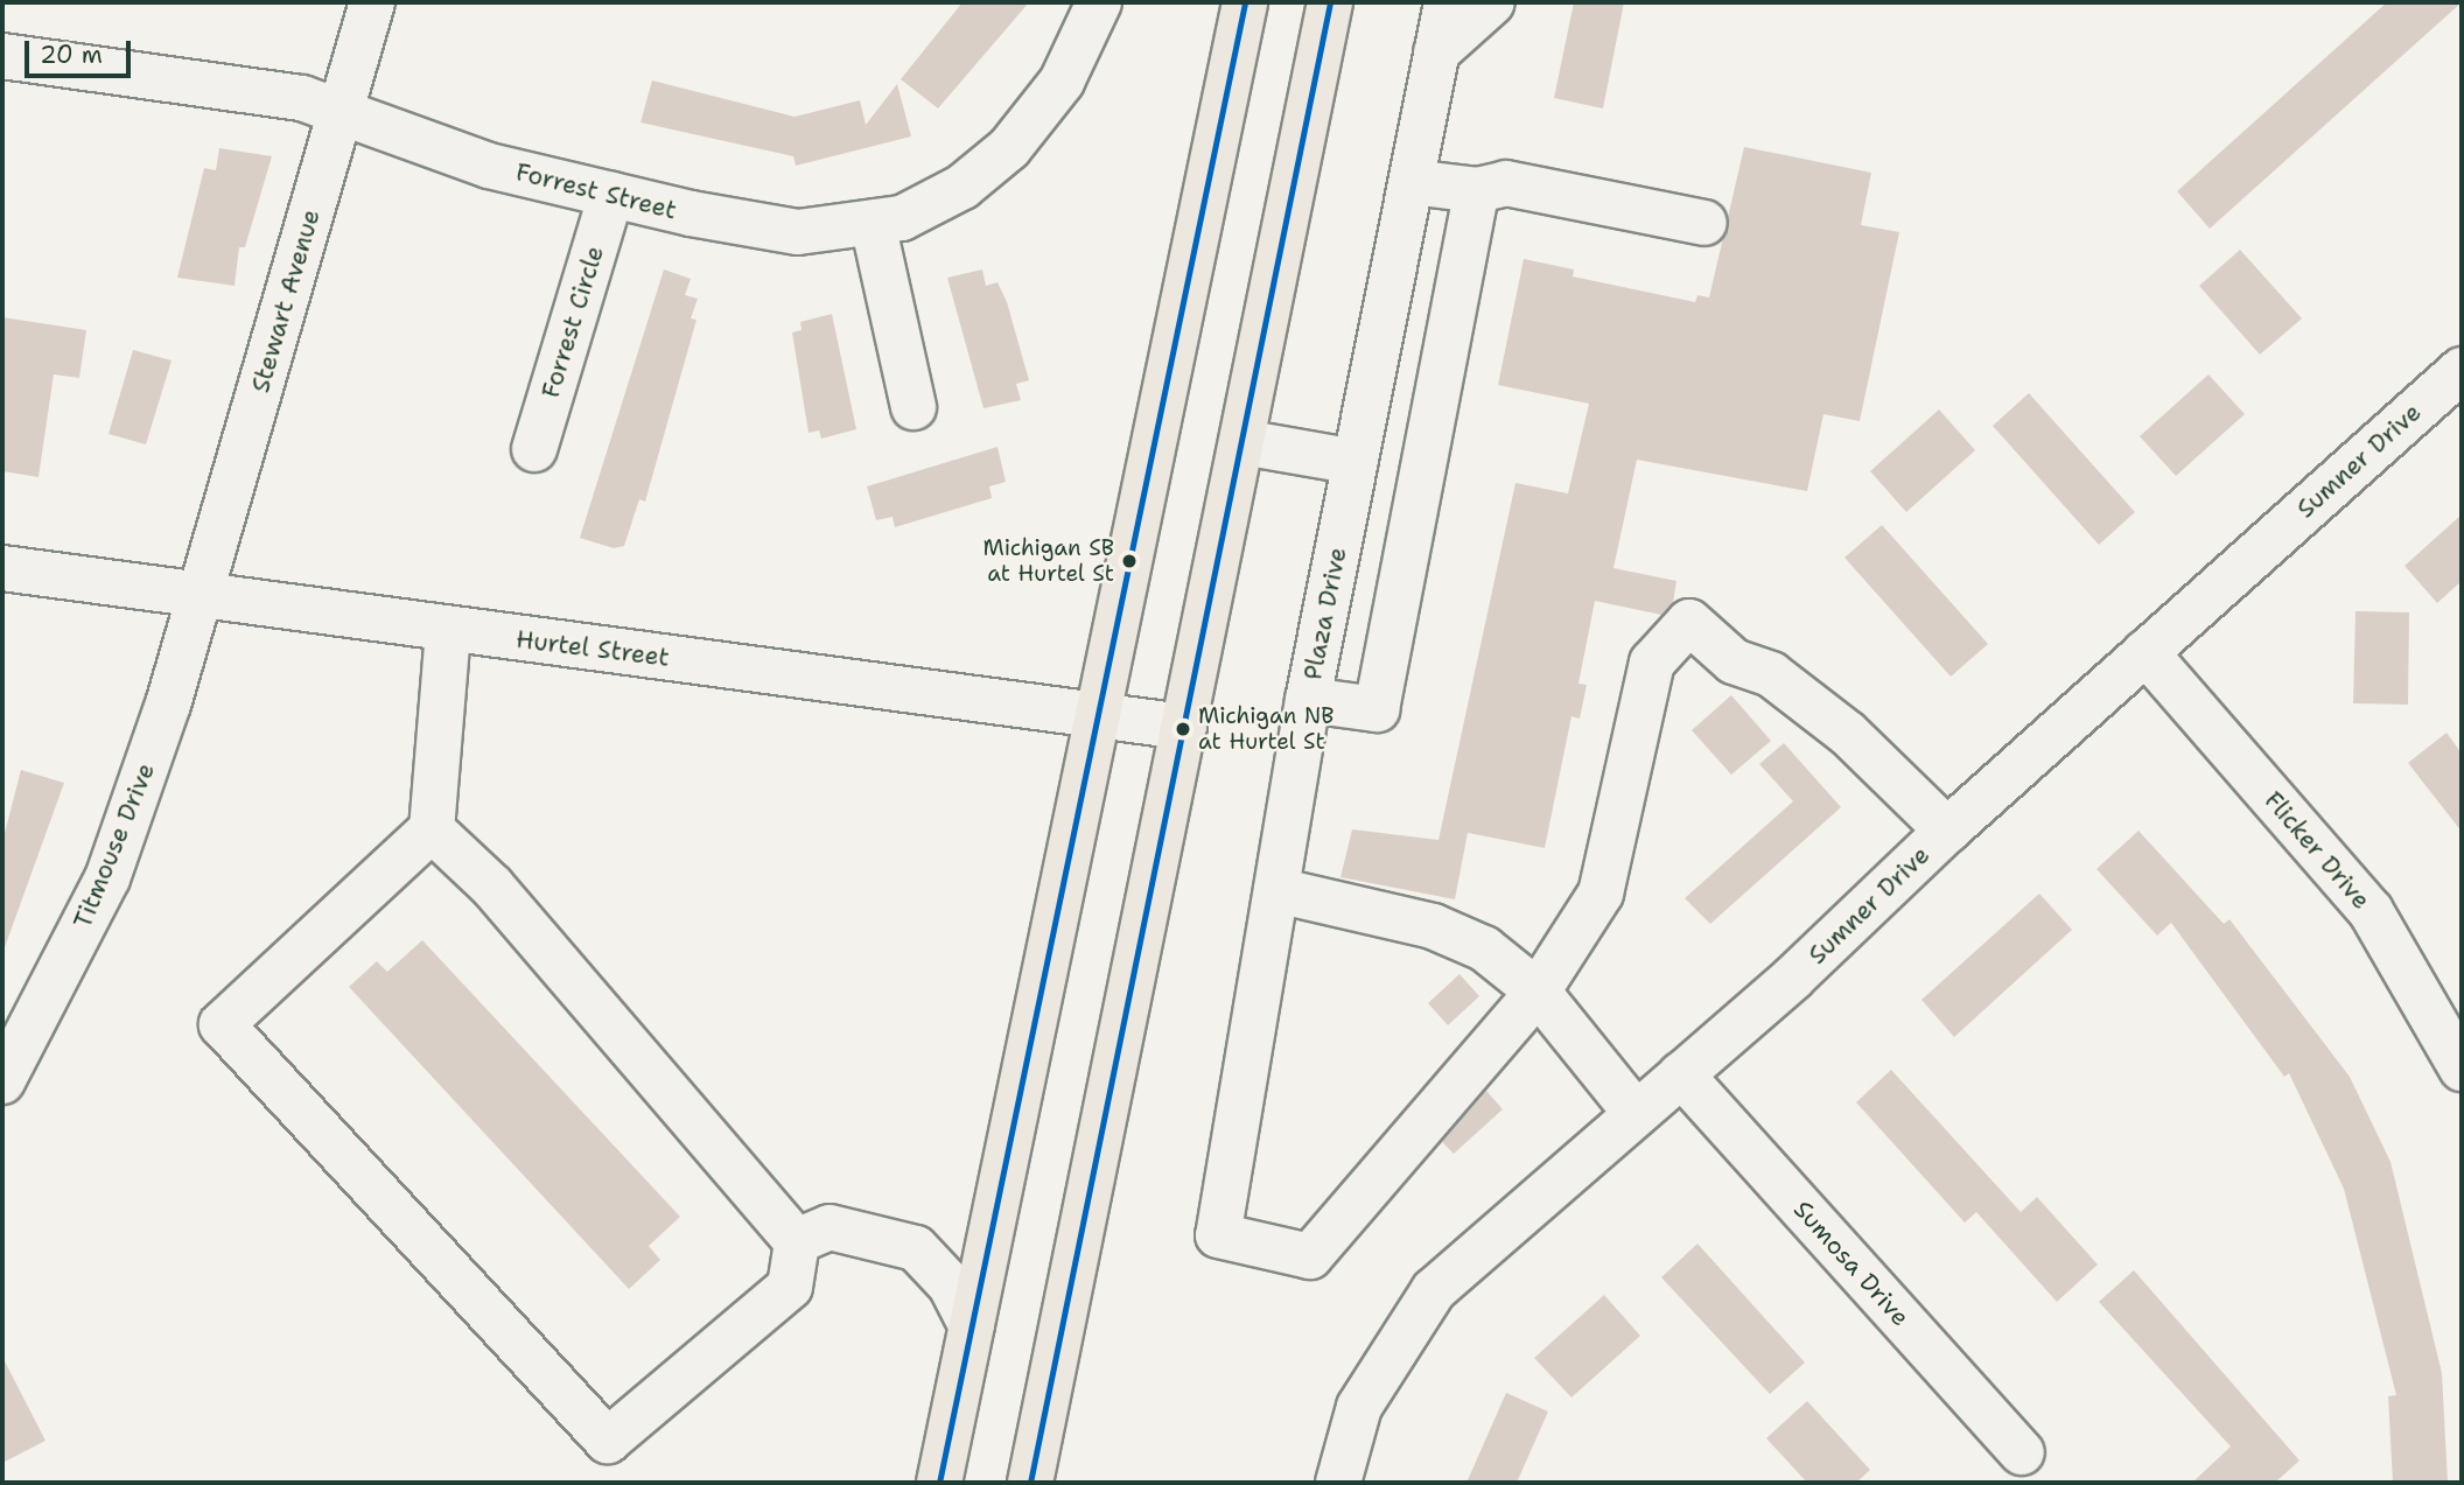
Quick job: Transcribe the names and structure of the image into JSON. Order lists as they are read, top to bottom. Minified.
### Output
{"streets":{"street":["Forrest Street","Stewart Avenue","Forrest Circle","Sumner Drive","Plaza Drive","Hurtel Street","Titmouse Drive","Flicker Drive","Sumosa Drive"]},"crossings":[["Forrest Street","Stewart Avenue"],["Forrest Street","Forrest Circle"],["Stewart Avenue","Hurtel Street"],["Stewart Avenue","Titmouse Drive"],["Sumner Drive","Flicker Drive"],["Sumner Drive","Sumosa Drive"],["Hurtel Street","Titmouse Drive"]],"places":["Michigan SB at Hurtel St","Michigan NB at Hurtel St"],"scale_bar":"20 m"}
